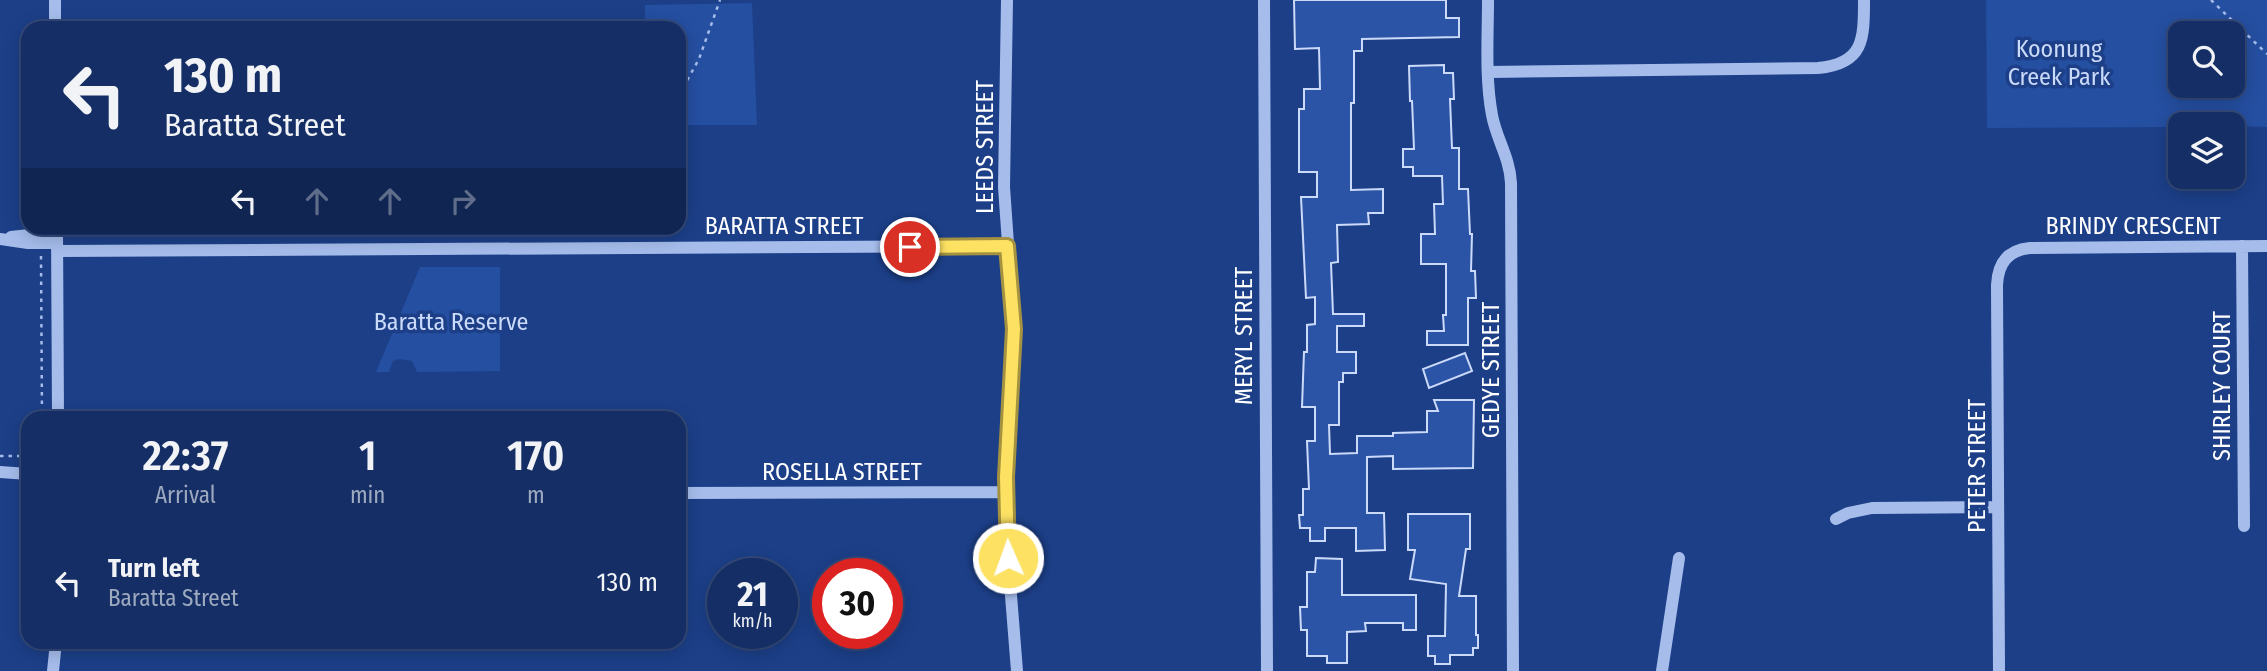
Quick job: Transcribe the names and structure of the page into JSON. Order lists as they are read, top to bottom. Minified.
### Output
{"streets":{"street":["LEEDS STREET","BARATTA STREET","BRINDY CRESCENT","MERYL STREET","GEDYE STREET","SHIRLEY COURT","PETER STREET","ROSELLA STREET"]},"crossings":[["LEEDS STREET","BARATTA STREET"],["LEEDS STREET","ROSELLA STREET"],["BRINDY CRESCENT","SHIRLEY COURT"],["BRINDY CRESCENT","PETER STREET"]],"parks":["Koonung Creek Park","Baratta Reserve"],"page":{"turn":["130 m","Baratta Street"],"eta":["22:37","Arrival","1","min","170","m"],"list":[{"name":"Turn left","note":"Baratta Street","value":"130 m"}],"speed":"21 km/h","limit":"30"}}
